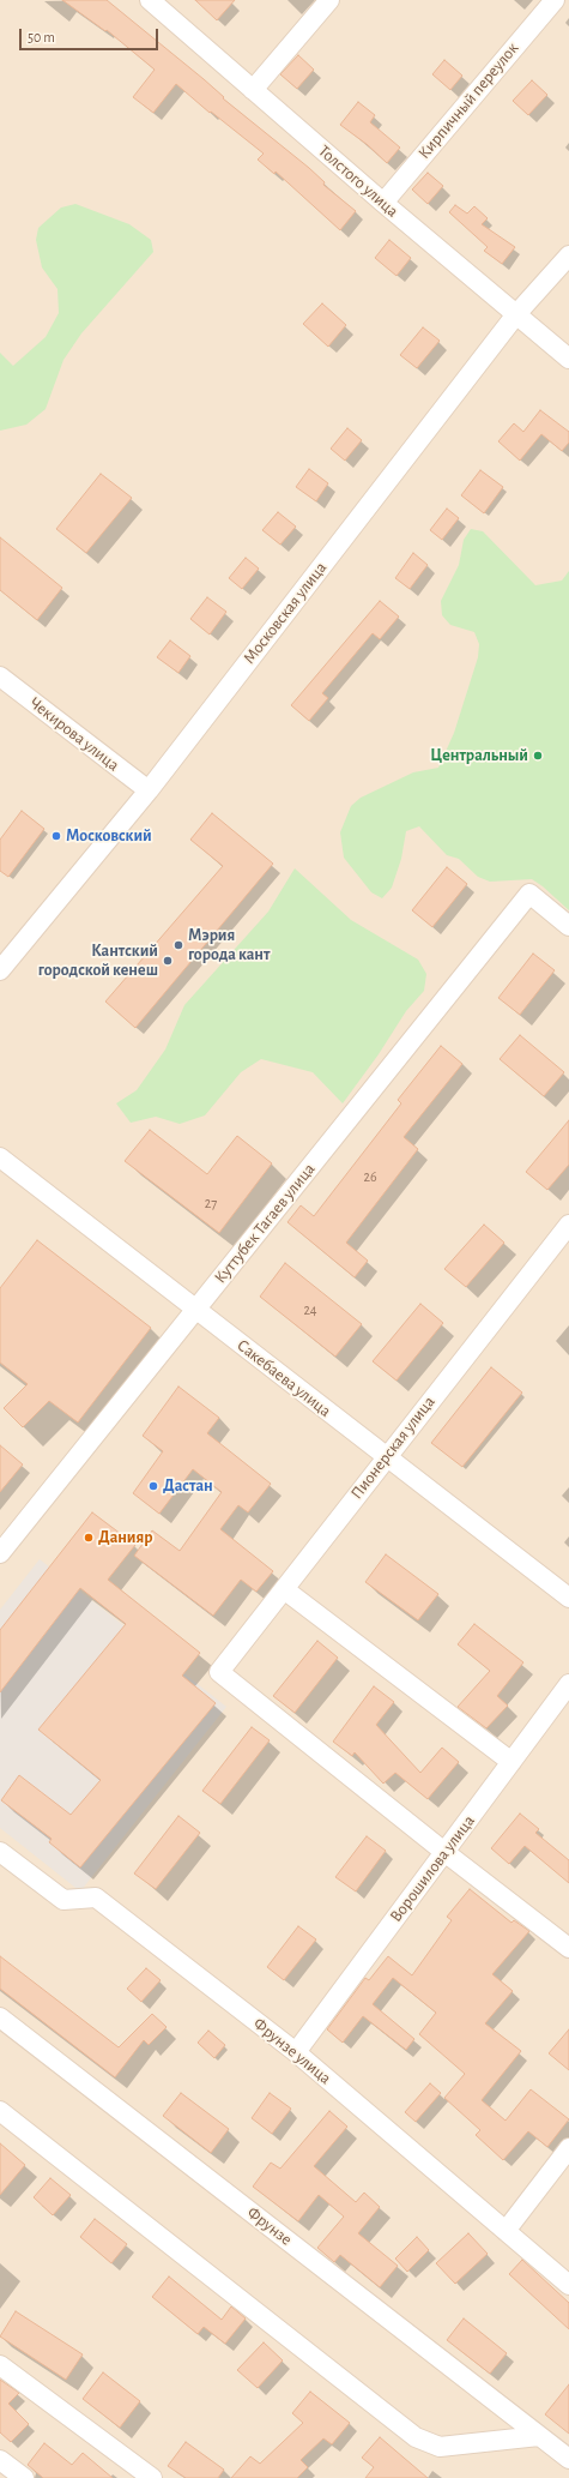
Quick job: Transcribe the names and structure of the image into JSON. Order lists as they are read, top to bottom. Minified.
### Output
{"streets":{"street":["Кирпичный переулок","Толстого улица","Московская улица","Чекирова улица","Куттубек Тагаев улица","Сакебаева улица","Пионерская улица","Ворошилова улица","Фрунзе улица","Фрунзе"]},"crossings":[["Кирпичный переулок","Толстого улица"],["Толстого улица","Московская улица"],["Московская улица","Чекирова улица"],["Куттубек Тагаев улица","Сакебаева улица"],["Сакебаева улица","Пионерская улица"],["Пионерская улица","Ворошилова улица"],["Ворошилова улица","Фрунзе улица"]],"places":["Центральный","Московский","Мэрия города кант","Кантский городской кенеш","Дастан","Данияр"],"house_numbers":["26","27","24"],"scale_bar":"50 m"}
